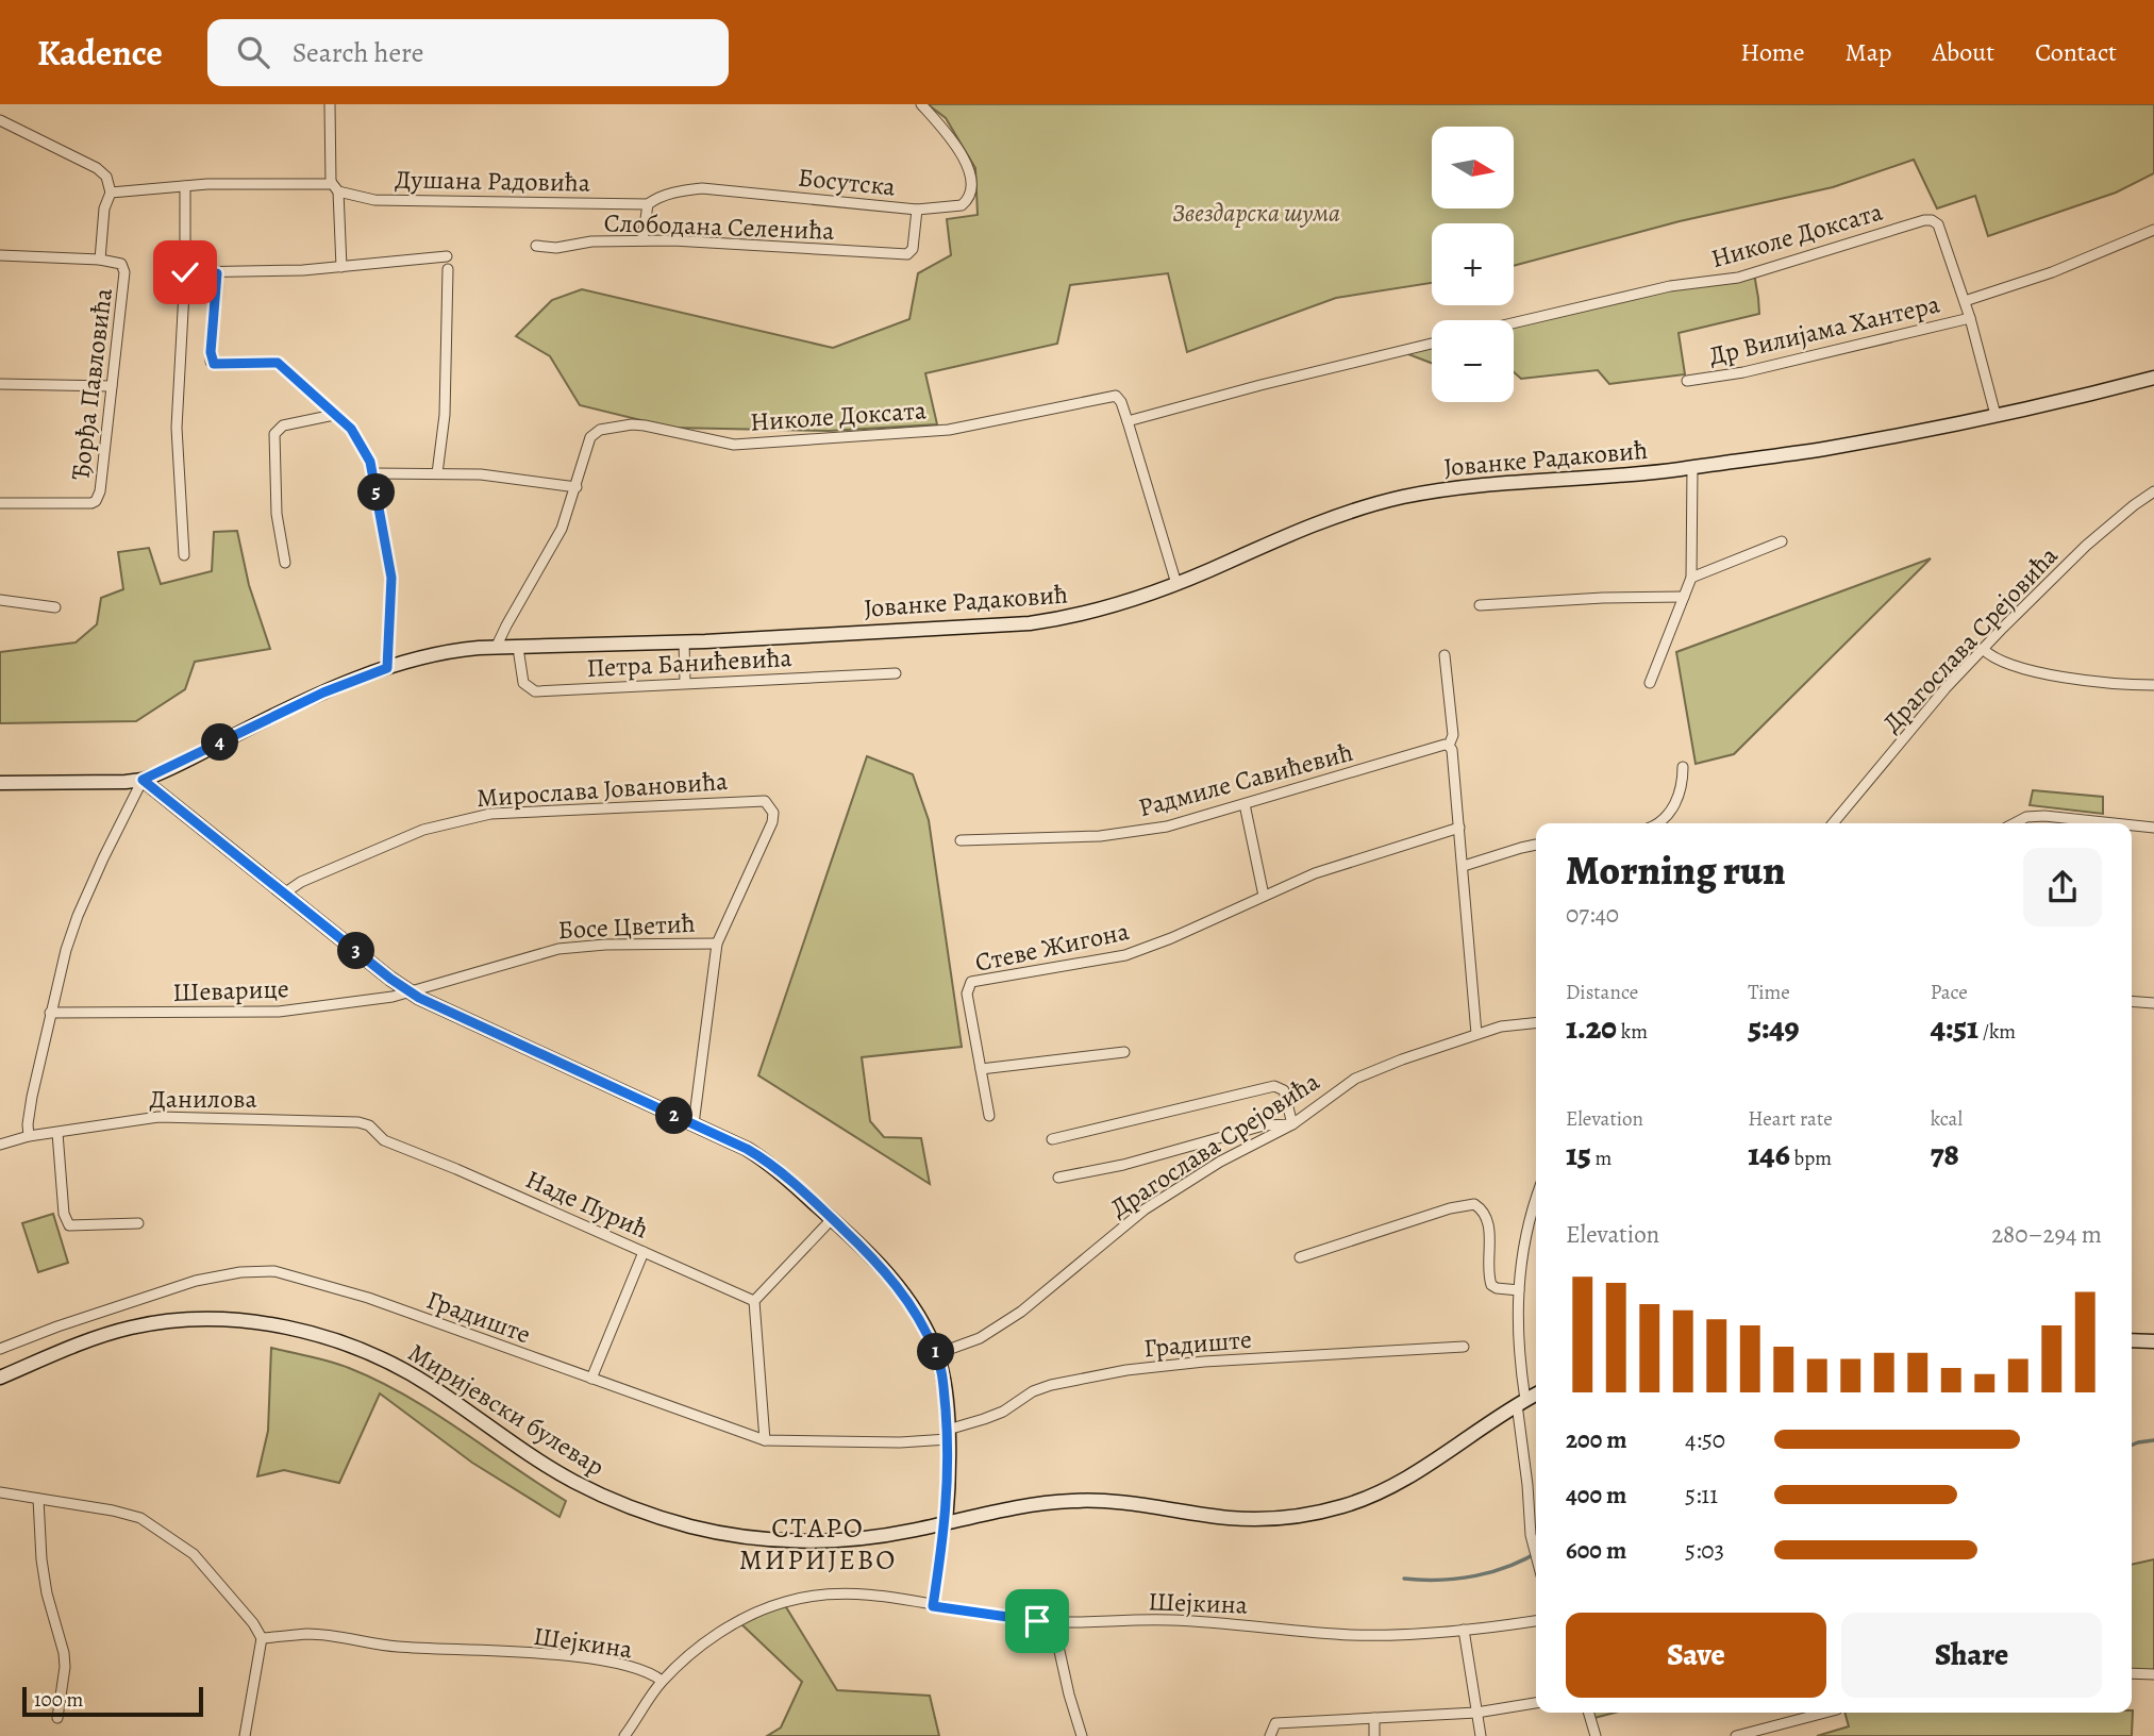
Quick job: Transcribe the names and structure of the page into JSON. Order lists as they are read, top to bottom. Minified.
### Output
{"streets":{"main road":["Јованке Радаковић","Миријевски булевар"],"street":["Душана Радовића","Босутска","Слободана Селенића","Николе Доксата","Др Вилијама Хантера","Ђорђа Павловића","Драгослава Срејовића","Петра Банићевића","Радмиле Савићевић","Мирослава Јовановића","Босе Цветић","Стеве Жигона","Шеварице","Данилова","Наде Пурић","Градиште","Шејкина"]},"crossings":[["Душана Радовића","Босутска"],["Босутска","Слободана Селенића"],["Николе Доксата","Др Вилијама Хантера"],["Николе Доксата","Јованке Радаковић"],["Јованке Радаковић","Петра Банићевића"],["Мирослава Јовановића","Босе Цветић"],["Босе Цветић","Шеварице"],["Данилова","Наде Пурић"]],"districts":["СТАРО МИРИЈЕВО"],"parks":["Звездарска шума"],"scale_bar":"100 m","north":"right","page":{"header":"Kadence","search":"Search here","nav":["Home","Map","About","Contact"],"map_buttons":["+","−"],"pins":["5","4","3","2","1"],"heading":["Morning run","07:40"],"stats":[["Distance","1.20 km"],["Time","5:49"],["Pace","4:51 /km"],["Elevation","15 m"],["Heart rate","146 bpm"],["kcal","78"]],"chart":["Elevation","280–294 m"],"list":[{"name":"200 m","note":"4:50"},{"name":"400 m","note":"5:11"},{"name":"600 m","note":"5:03"}],"buttons":["Save","Share"],"scale":"100 m"}}
